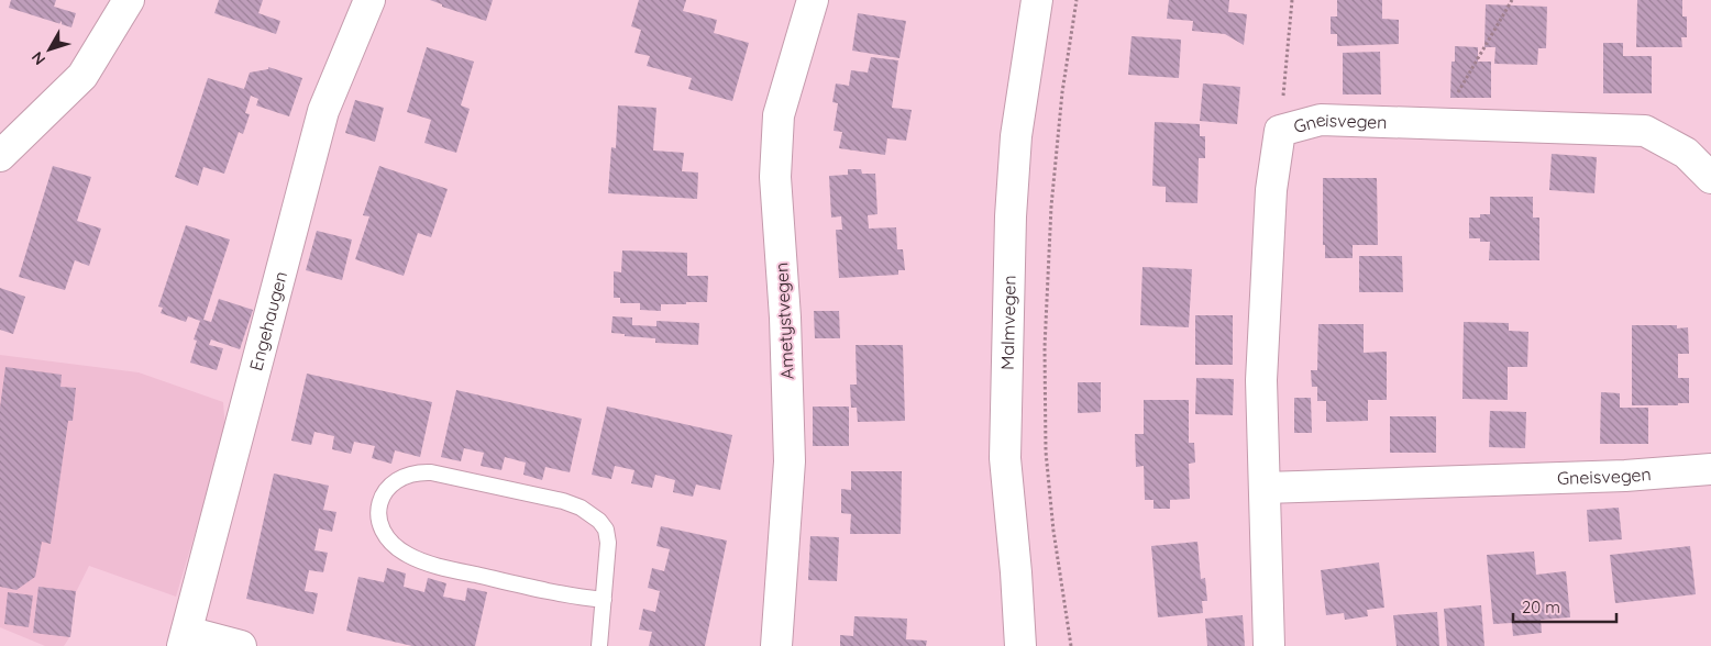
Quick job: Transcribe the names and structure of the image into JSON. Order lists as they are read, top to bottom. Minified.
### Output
{"streets":{"street":["Gneisvegen","Engehaugen","Ametystvegen","Malmvegen"]},"scale_bar":"20 m","north":"bottom left"}
